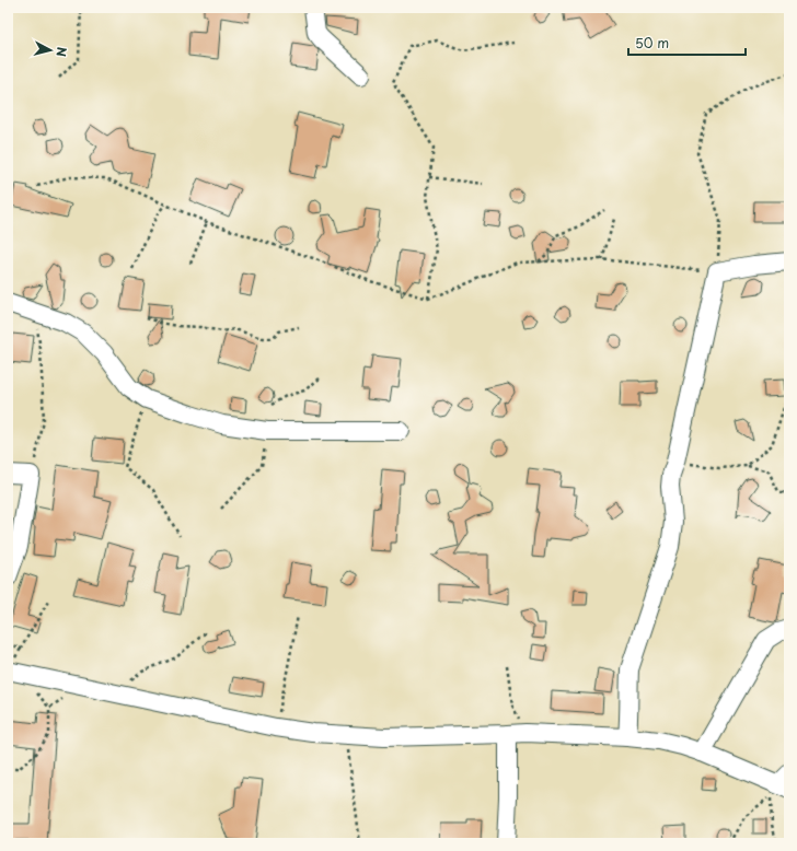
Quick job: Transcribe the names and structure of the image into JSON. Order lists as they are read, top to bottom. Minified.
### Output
{"scale_bar":"50 m","north":"right"}
